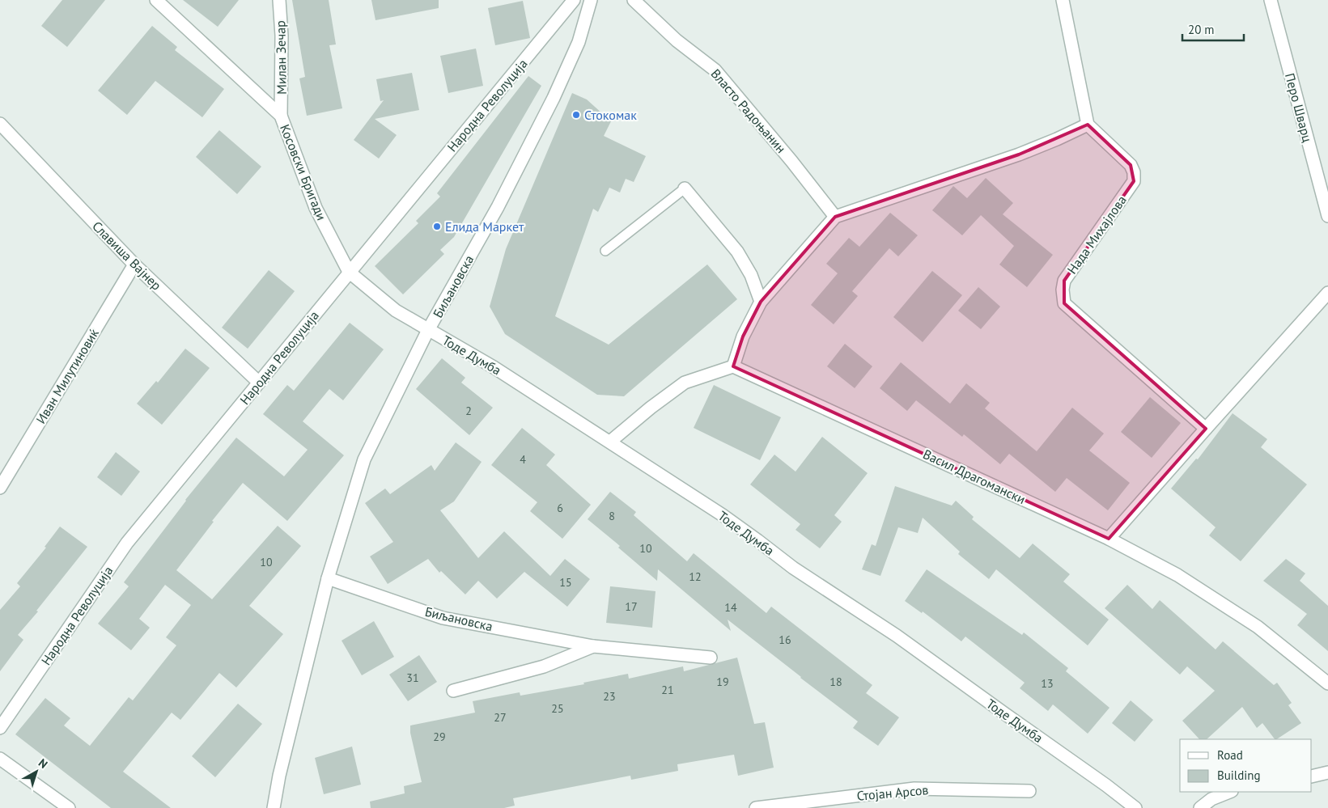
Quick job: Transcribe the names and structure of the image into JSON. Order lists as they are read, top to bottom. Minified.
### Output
{"streets":{"street":["Милан Зечар","Народна Револуција","Перо Шварц","Власто Радоњанин","Косовски Бригади","Нада Михајлова","Славиша Вајнер","Биљановска","Тоде Думба","Иван Милутиновиќ","Васил Драгомански","Стојан Арсов"]},"crossings":[["Милан Зечар","Косовски Бригади"],["Народна Револуција","Косовски Бригади"],["Народна Револуција","Славиша Вајнер"],["Народна Револуција","Тоде Думба"],["Косовски Бригади","Тоде Думба"],["Славиша Вајнер","Иван Милутиновиќ"],["Биљановска","Тоде Думба"]],"places":["Стокомак","Елида Маркет"],"house_numbers":["2","4","6","8","10","10","12","15","17","14","16","31","19","18","13","21","23","25","27","29"],"legend":["Road","Building"],"scale_bar":"20 m","north":"top right"}
